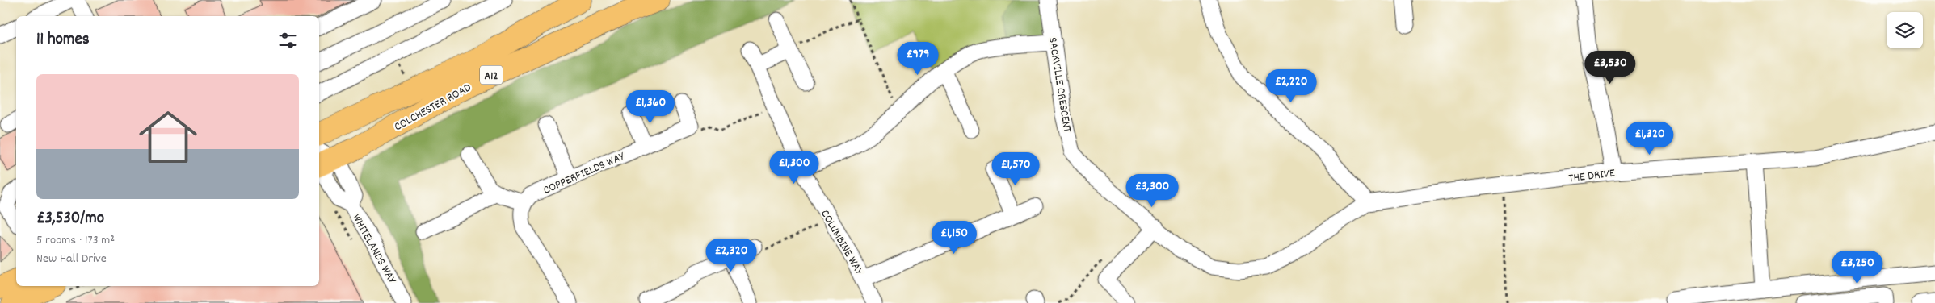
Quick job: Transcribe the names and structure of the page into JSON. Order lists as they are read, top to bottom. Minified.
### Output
{"streets":{"highway":["A12","COLCHESTER ROAD"],"street":["SACKVILLE CRESCENT","COPPERFIELDS WAY","THE DRIVE","COLUMBINE WAY","WHITELANDS WAY"]},"crossings":[["SACKVILLE CRESCENT","THE DRIVE"],["COLCHESTER ROAD","WHITELANDS WAY"]],"page":{"heading":"11 homes","price":["£979","£3,530","£2,220","£1,360","£1,320","£1,300","£1,570","£3,300","£1,150","£2,320","£3,250"],"list":[{"name":"£3,530/mo","note":"5 rooms · 173 m² · New Hall Drive"}]}}
